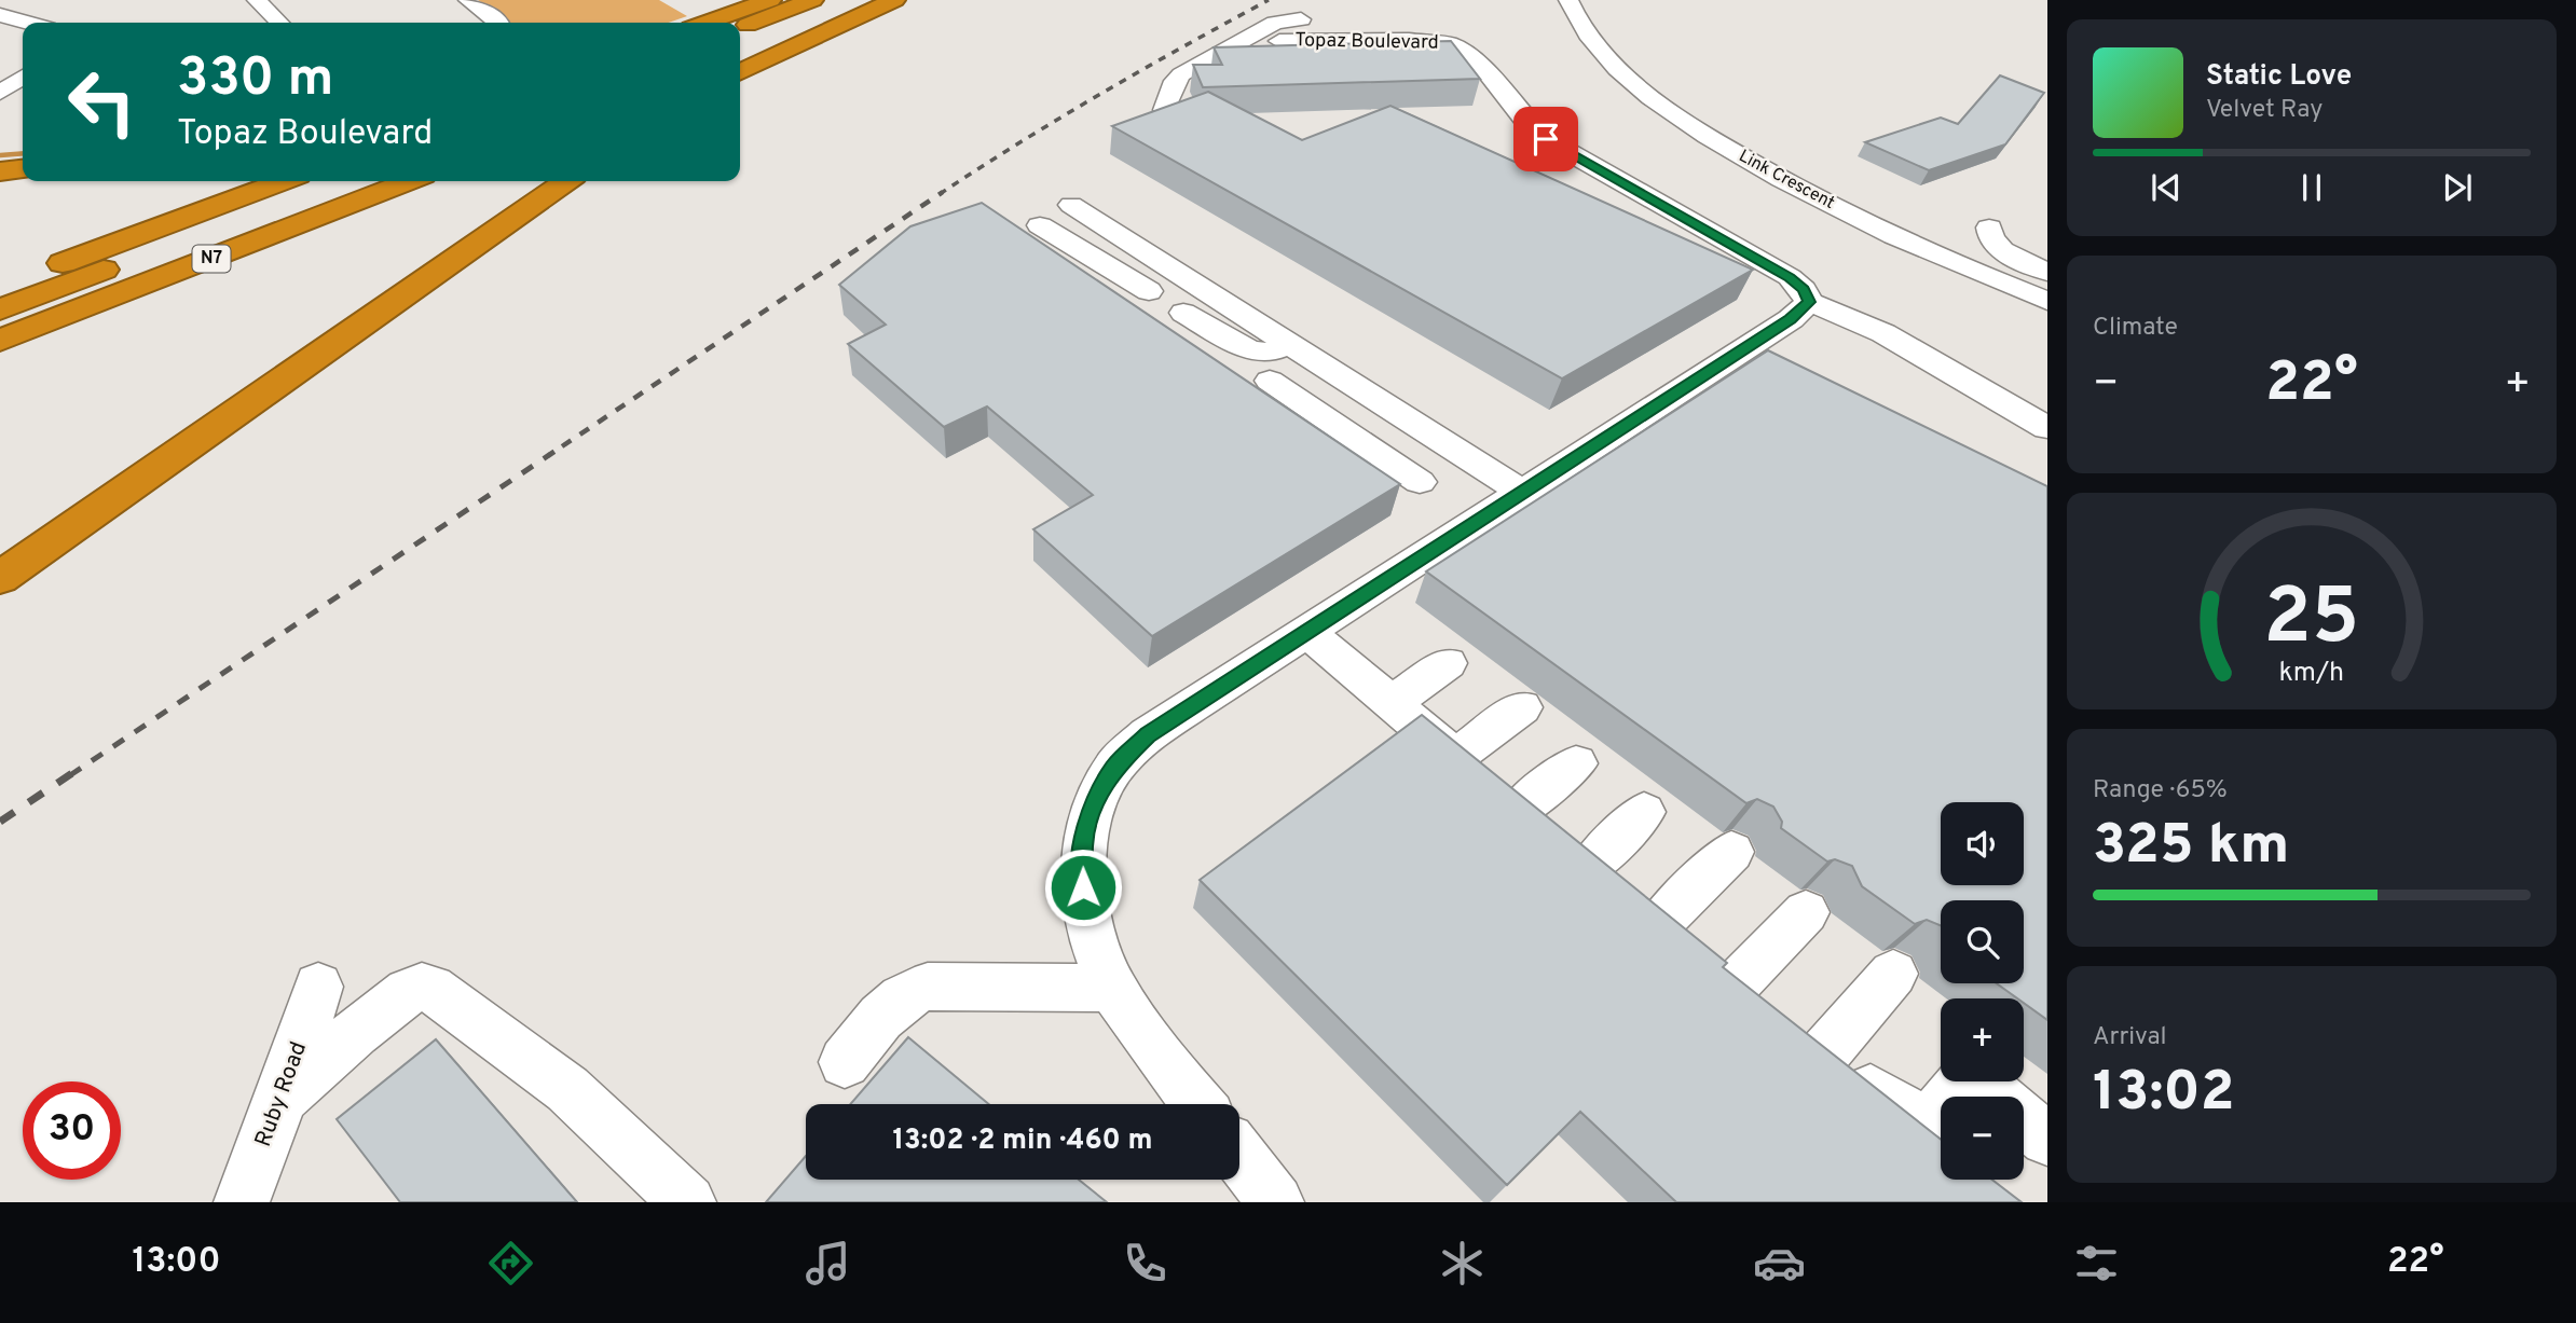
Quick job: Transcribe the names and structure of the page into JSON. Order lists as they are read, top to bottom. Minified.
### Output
{"streets":{"highway":["N7"],"street":["Topaz Boulevard","Link Crescent","Ruby Road"]},"page":{"turn":["330 m","Topaz Boulevard"],"song":["Static Love","Velvet Ray"],"tile":["Climate",["Range · 65%","325 km"],["Arrival","13:02"]],"heat":["−","22°","+"],"map_buttons":["+","−"],"limit":"30","trip":"13:02 · 2 min · 460 m","tabs":["13:00","22°"],"gauge":["25","km/h"]}}
